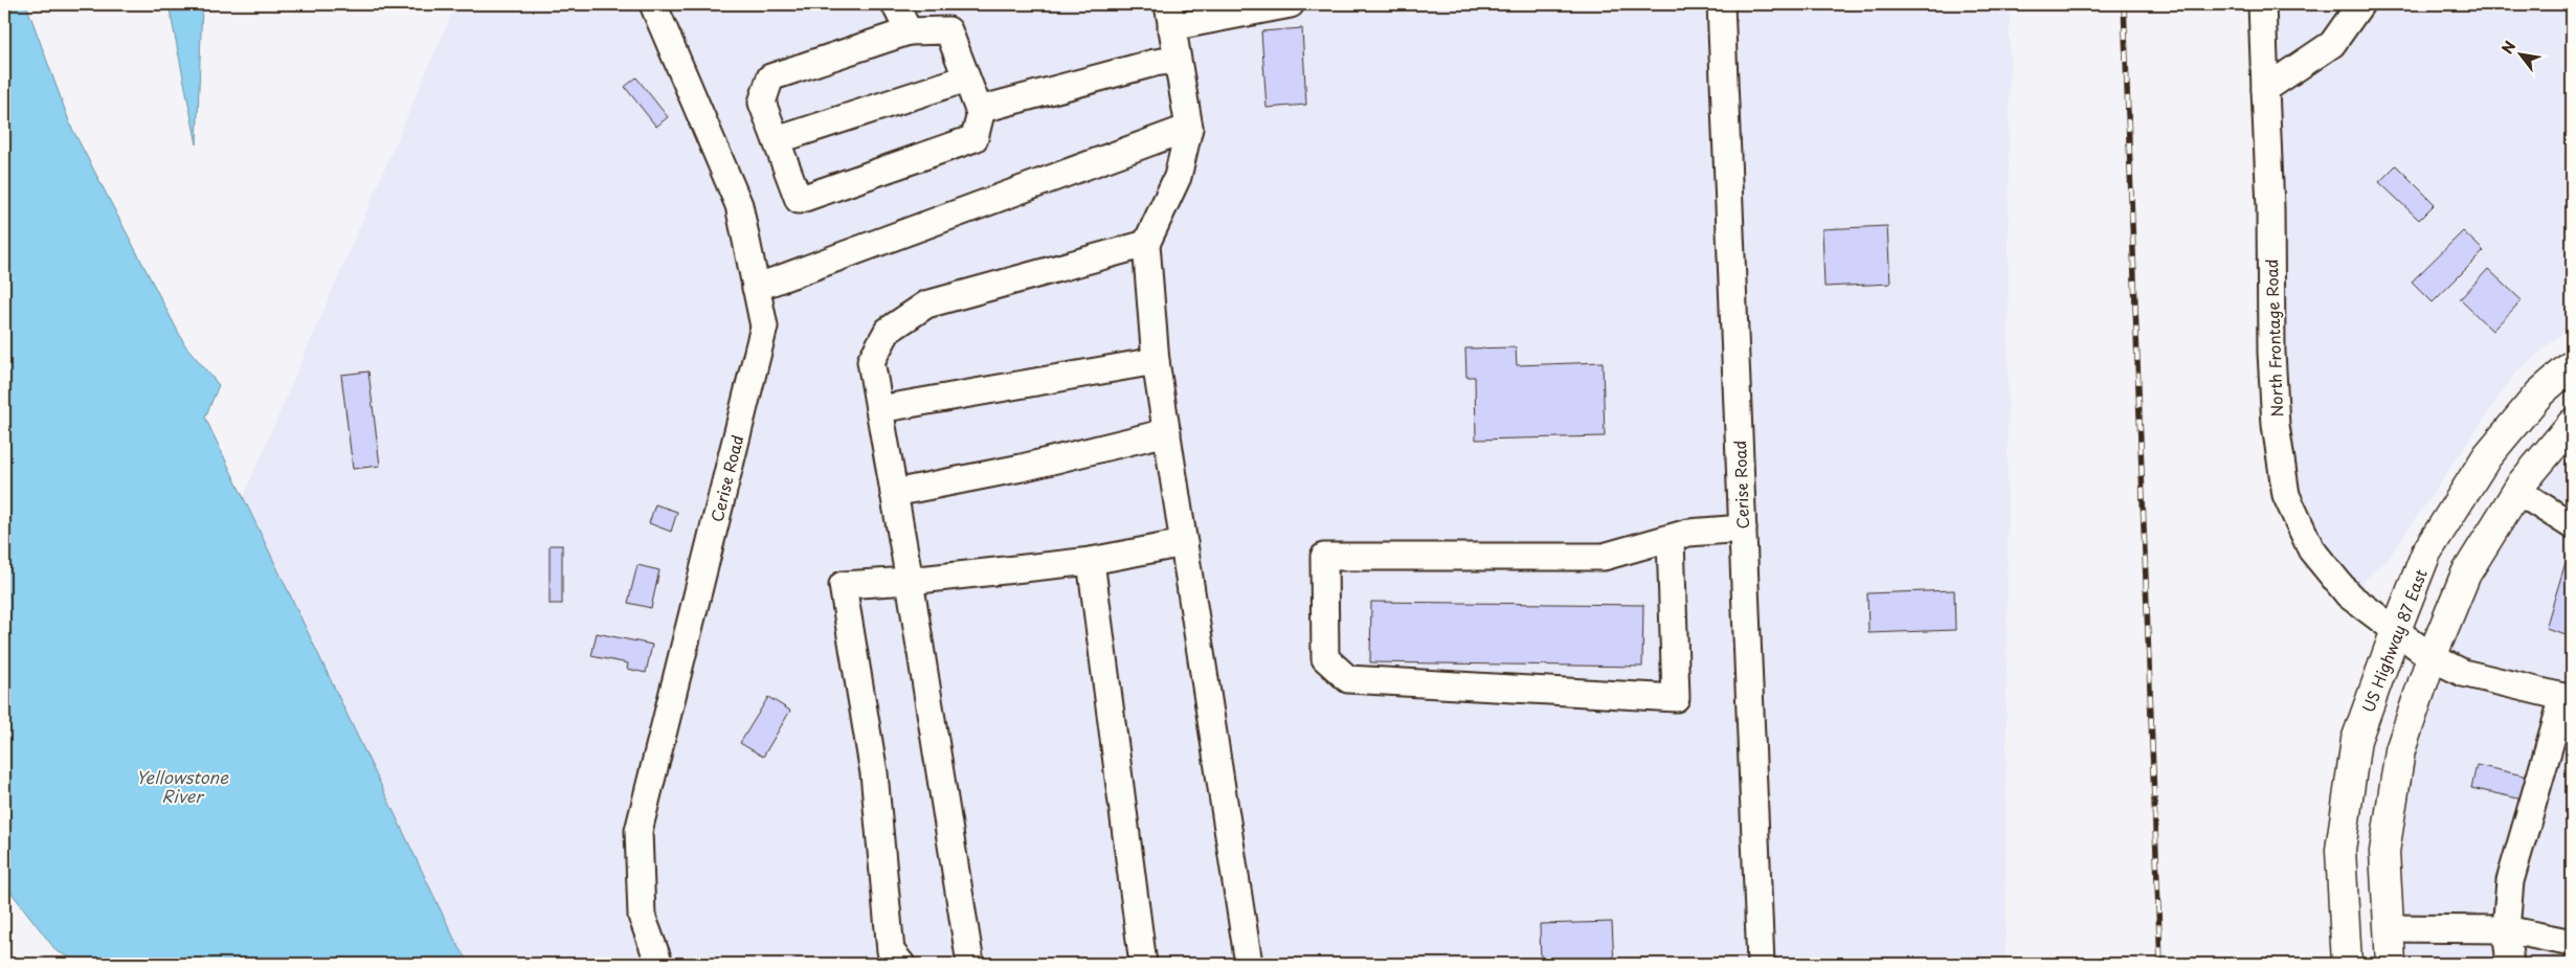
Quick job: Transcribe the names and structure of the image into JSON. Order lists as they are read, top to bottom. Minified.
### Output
{"streets":{"highway":["US Highway 87 East"],"street":["North Frontage Road","Cerise Road"]},"crossings":[["North Frontage Road","US Highway 87 East"]],"water":["Yellowstone River"],"north":"top left"}
